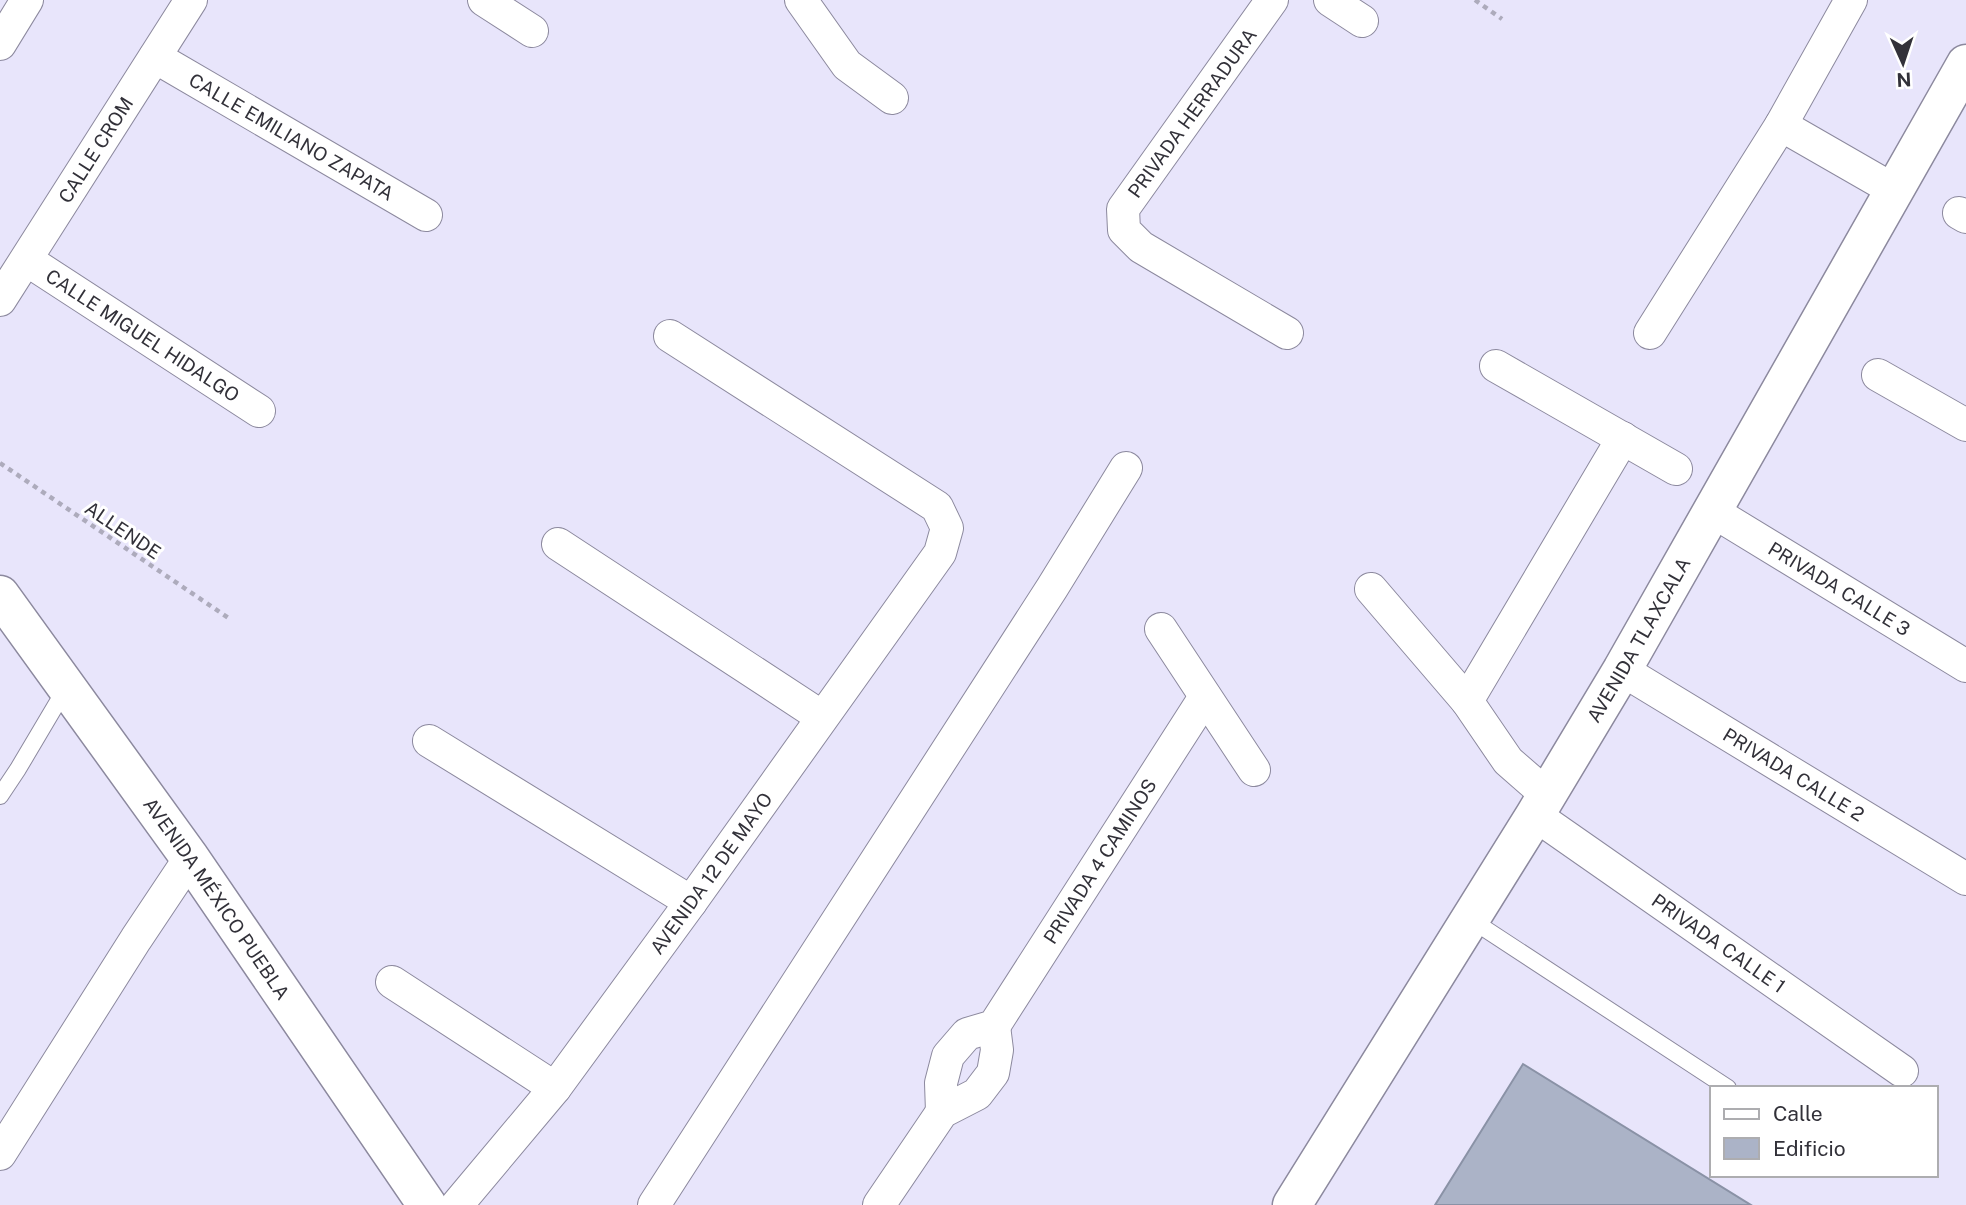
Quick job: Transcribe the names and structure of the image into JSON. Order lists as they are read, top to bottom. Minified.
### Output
{"streets":{"street":["PRIVADA HERRADURA","CALLE EMILIANO ZAPATA","CALLE CROM","CALLE MIGUEL HIDALGO","PRIVADA CALLE 3","AVENIDA TLAXCALA","PRIVADA CALLE 2","PRIVADA 4 CAMINOS","AVENIDA 12 DE MAYO","AVENIDA MÉXICO PUEBLA","PRIVADA CALLE 1"],"path":["ALLENDE"]},"crossings":[["CALLE EMILIANO ZAPATA","CALLE CROM"],["CALLE CROM","CALLE MIGUEL HIDALGO"],["PRIVADA CALLE 3","AVENIDA TLAXCALA"],["AVENIDA TLAXCALA","PRIVADA CALLE 2"],["AVENIDA TLAXCALA","PRIVADA CALLE 1"]],"legend":["Calle","Edificio"],"north":"bottom"}
